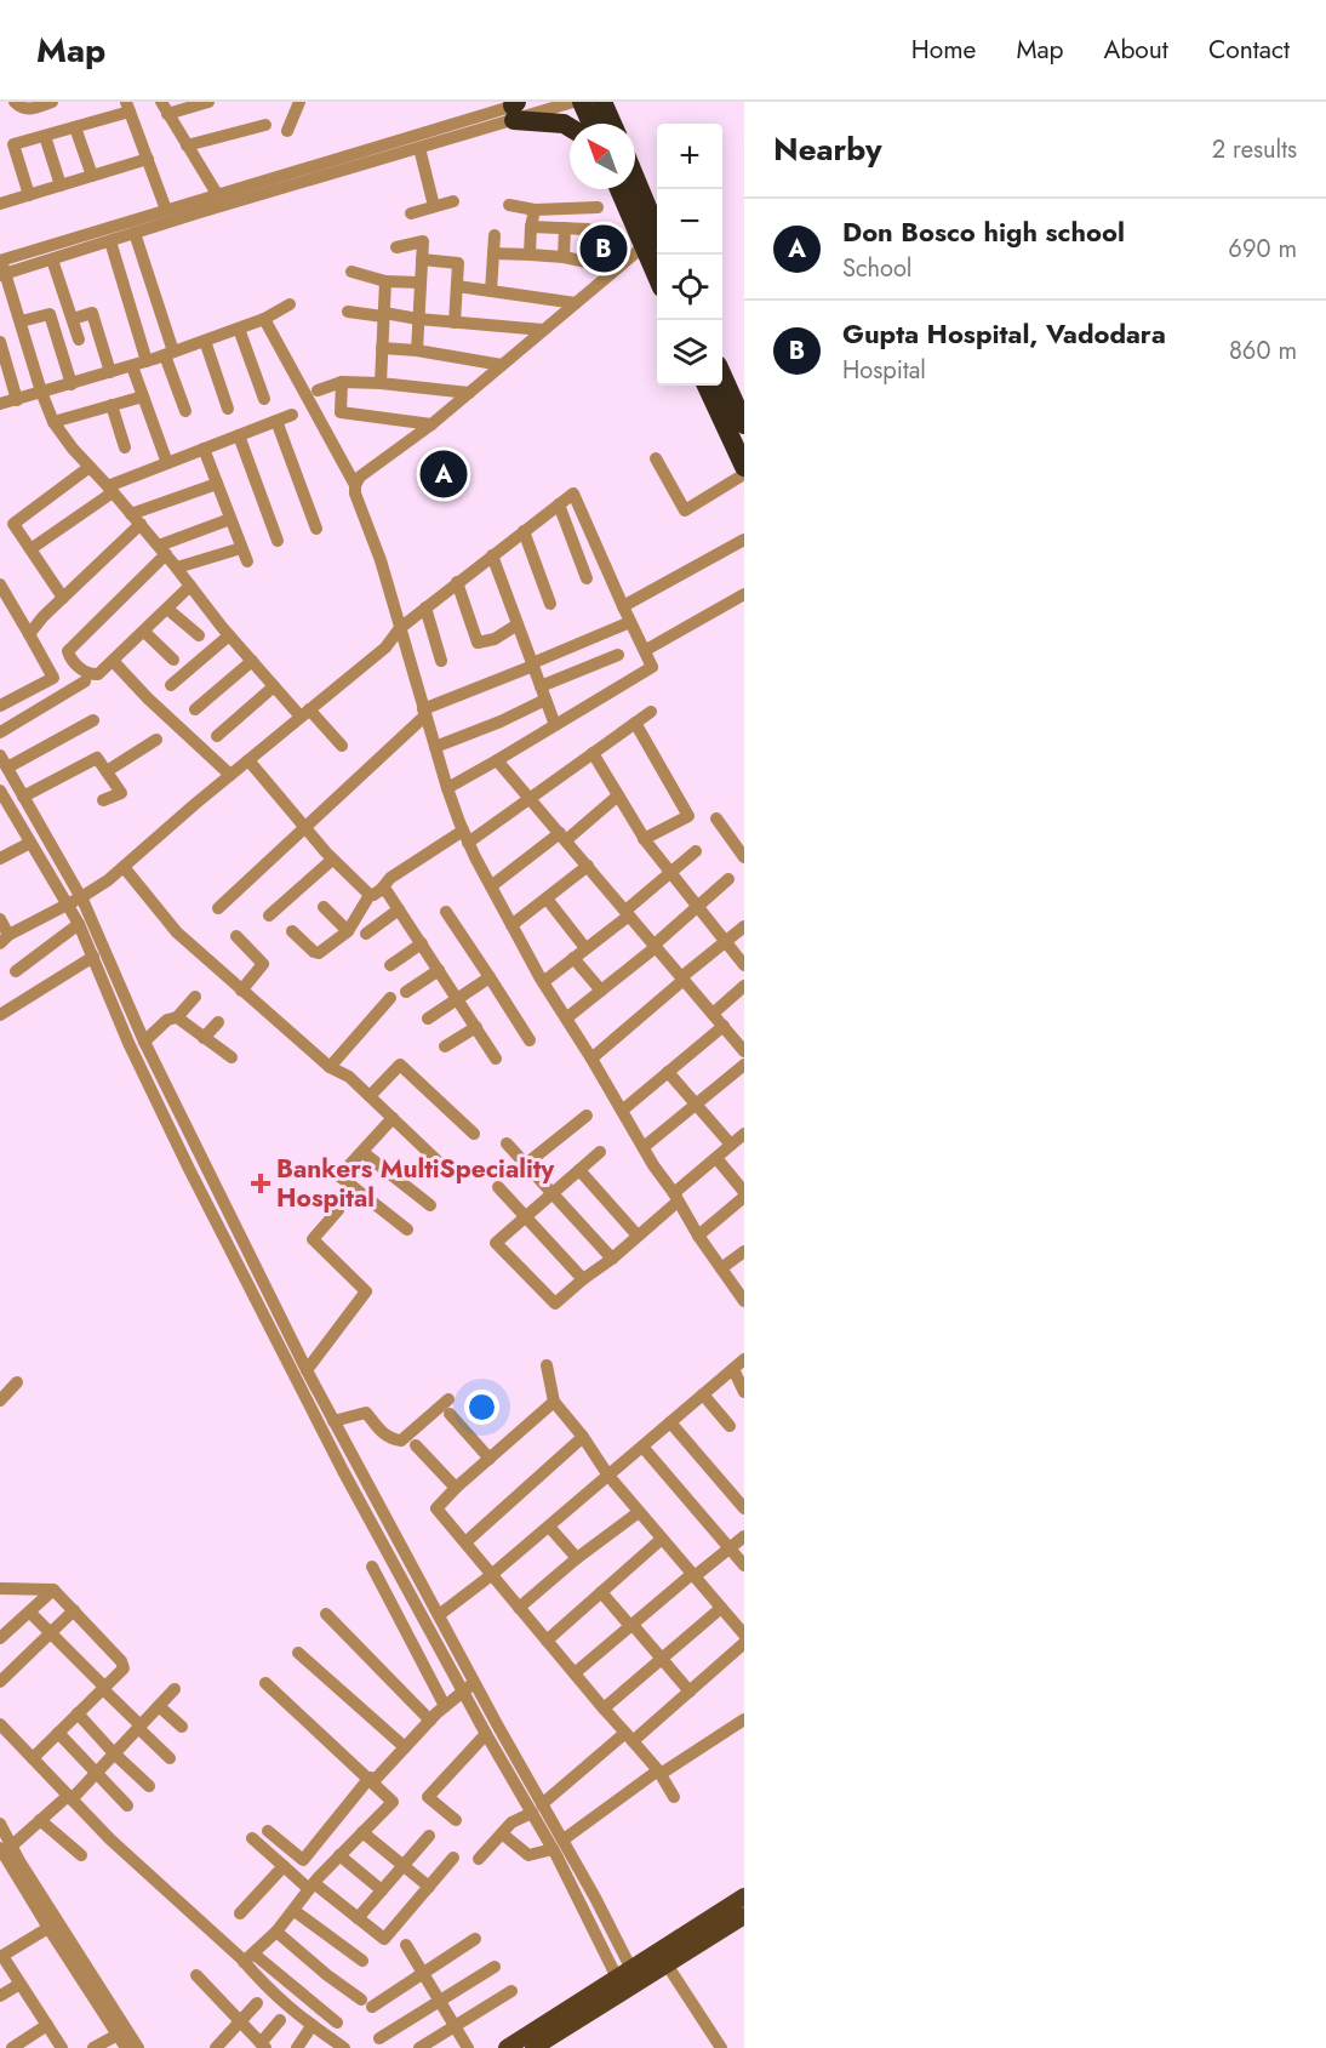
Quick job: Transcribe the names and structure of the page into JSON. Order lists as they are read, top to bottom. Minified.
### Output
{"places":{"health":["Bankers MultiSpeciality Hospital"]},"north":"top left","page":{"header":"Map","nav":["Home","Map","About","Contact"],"heading":["Nearby","2 results"],"map_buttons":["+","−"],"list":[{"mark":"A","name":"Don Bosco high school","note":"School","value":"690 m"},{"mark":"B","name":"Gupta Hospital, Vadodara","note":"Hospital","value":"860 m"}],"pins":["B","A"]}}
